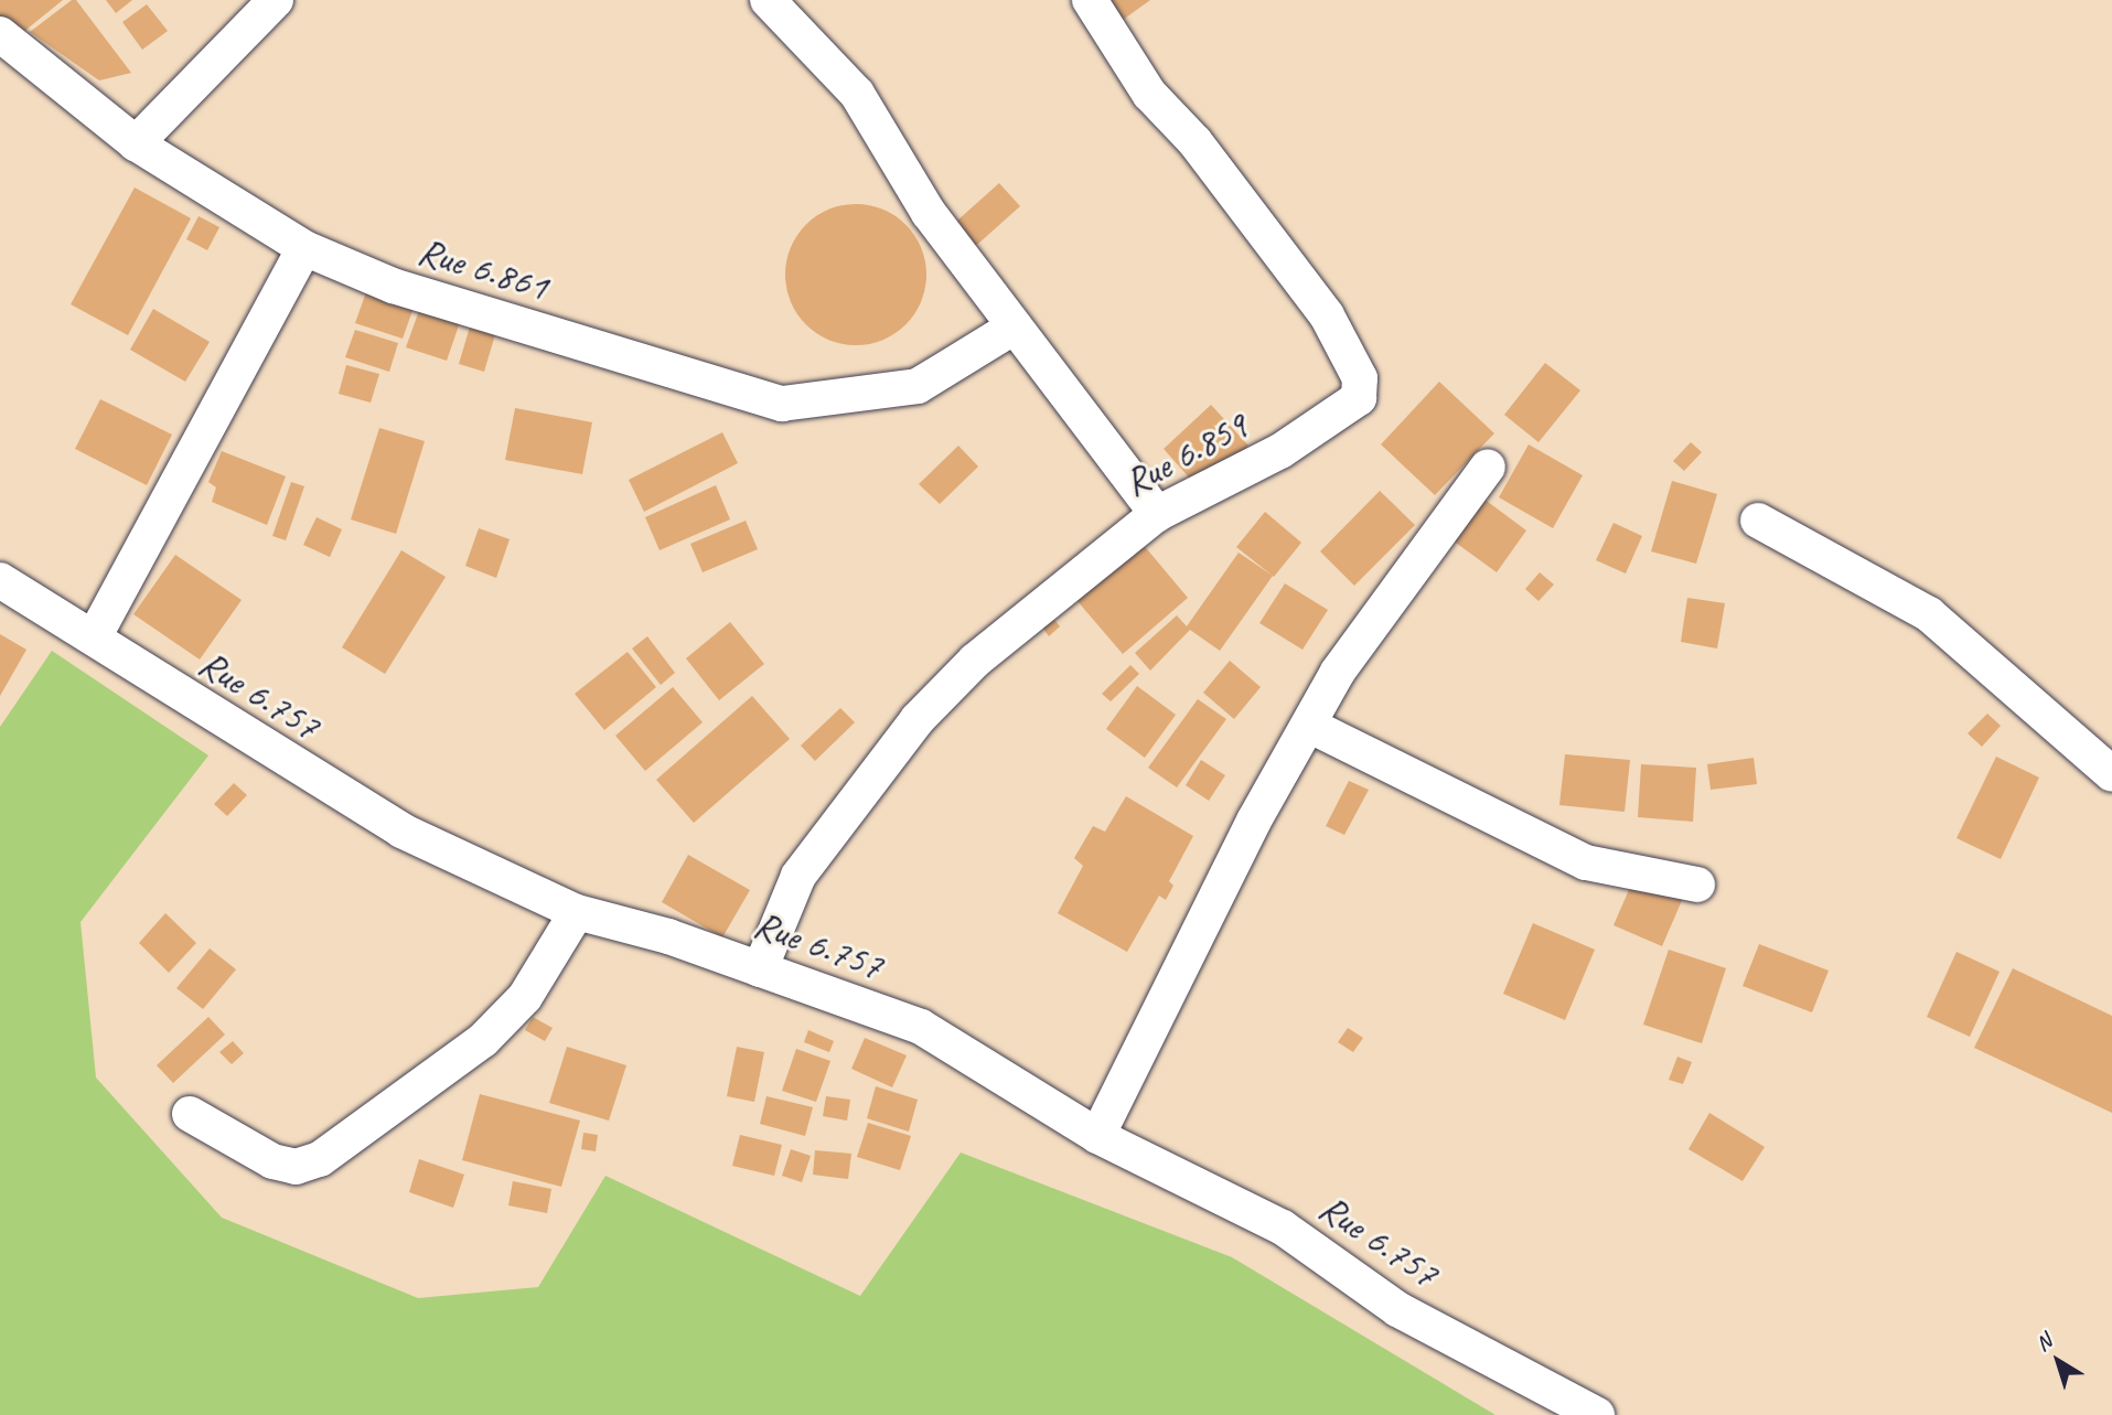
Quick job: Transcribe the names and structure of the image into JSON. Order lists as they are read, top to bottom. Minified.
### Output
{"streets":{"street":["Rue 6.861","Rue 6.859","Rue 6.757"]},"crossings":[["Rue 6.859","Rue 6.757"]],"north":"top left"}
